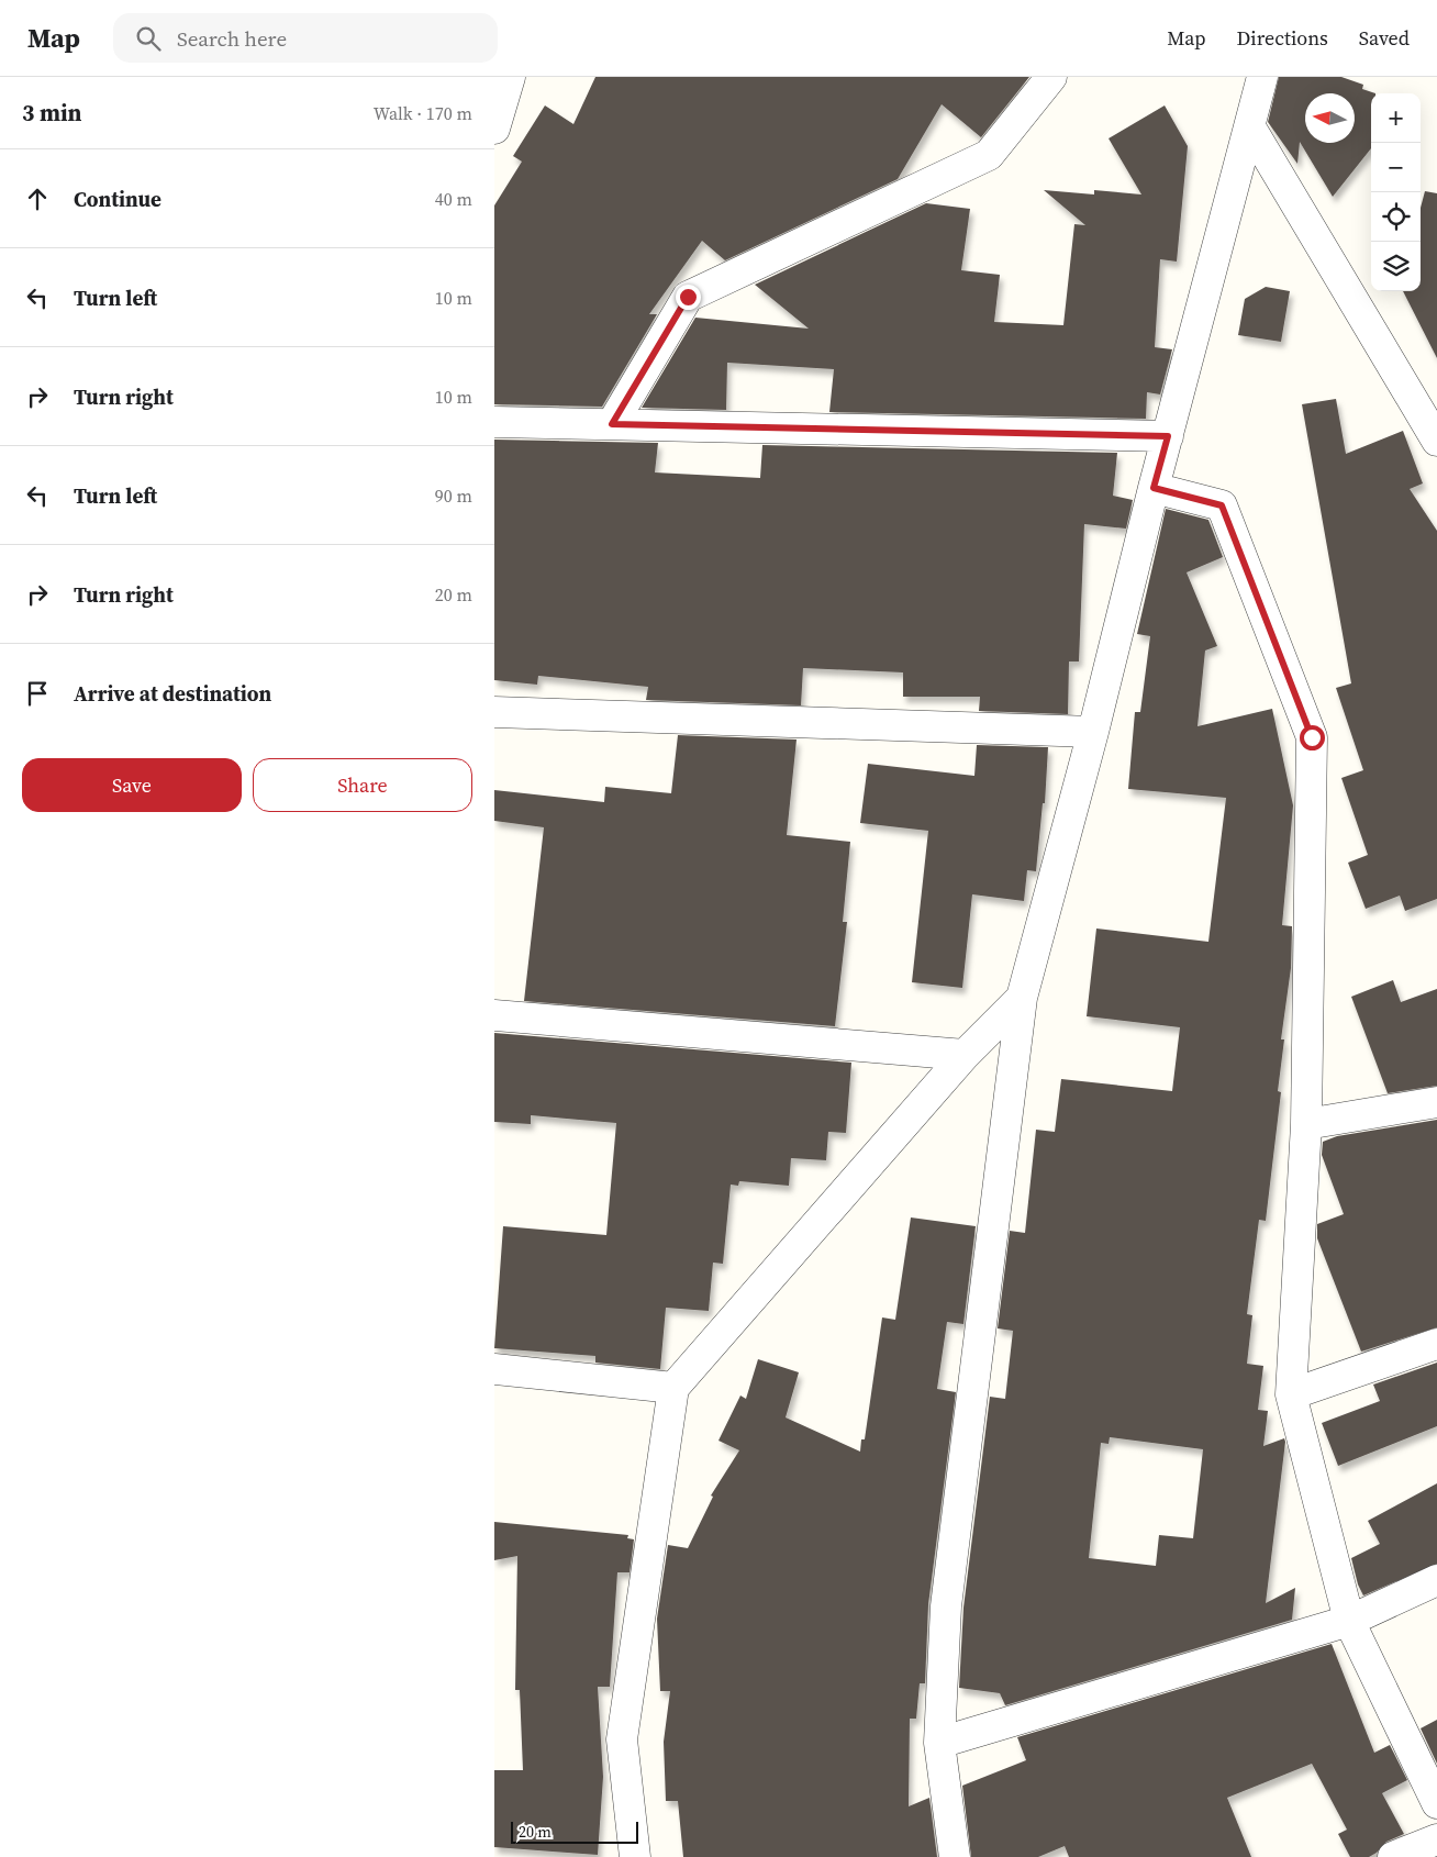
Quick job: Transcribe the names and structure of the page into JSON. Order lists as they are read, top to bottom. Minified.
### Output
{"scale_bar":"20 m","north":"left","page":{"header":"Map","search":"Search here","nav":["Map","Directions","Saved"],"heading":["3 min","Walk · 170 m"],"map_buttons":["+","−"],"list":[["Continue","40 m"],["Turn left","10 m"],["Turn right","10 m"],["Turn left","90 m"],["Turn right","20 m"],"Arrive at destination"],"buttons":["Save","Share"],"scale":"20 m"}}
